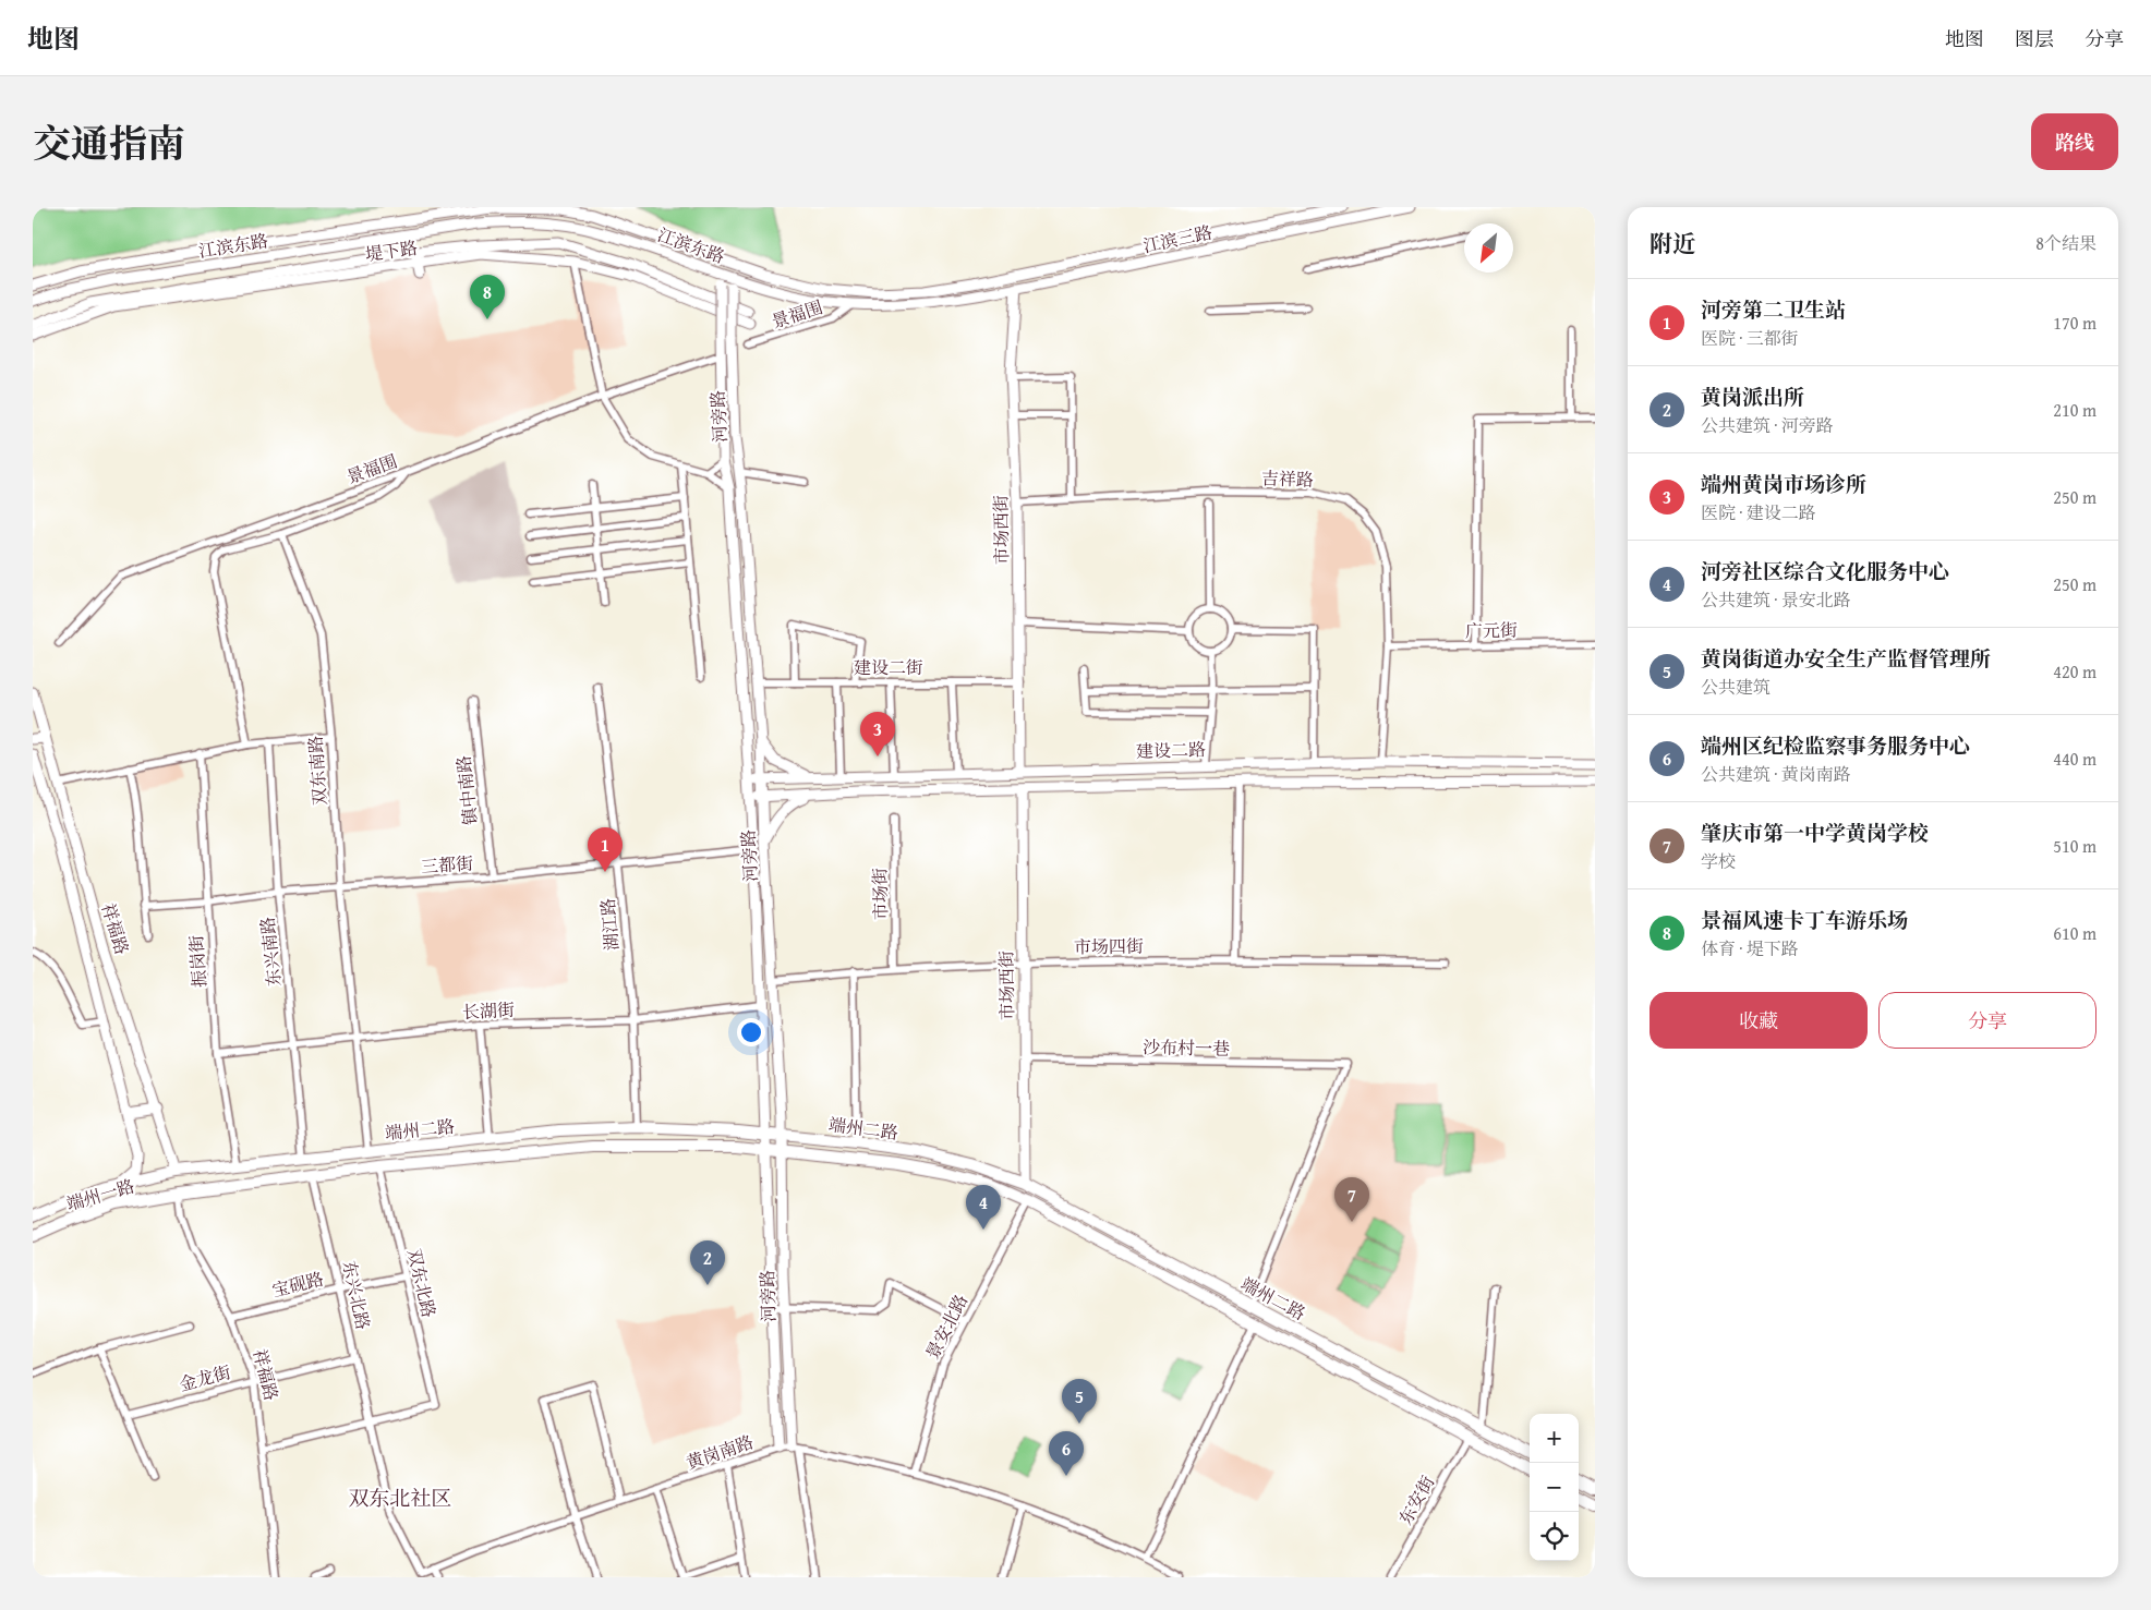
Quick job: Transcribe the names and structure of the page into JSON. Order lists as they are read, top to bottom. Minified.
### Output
{"streets":{"main road":["端州二路","端州一路"],"street":["江滨三路","江滨东路","堤下路","景福围","河旁路","吉祥路","市场西街","广元街","建设二街","建设二路","双东南路","镇中南路","三都街","市场街","湖江路","祥福路","市场四街","东兴南路","振岗街","长湖街","沙布村一巷","双东北路","宝砚路","东兴北路","景安北路","金龙街","黄岗南路","东安街"]},"crossings":[["江滨三路","江滨东路"],["江滨三路","市场西街"],["江滨东路","景福围"],["江滨东路","河旁路"],["江滨东路","市场西街"],["景福围","河旁路"],["河旁路","建设二街"],["河旁路","建设二路"],["河旁路","三都街"],["河旁路","市场四街"],["河旁路","长湖街"],["河旁路","端州二路"],["河旁路","黄岗南路"],["吉祥路","市场西街"],["吉祥路","广元街"],["吉祥路","建设二路"],["市场西街","建设二街"],["市场西街","建设二路"],["市场西街","市场四街"],["市场西街","沙布村一巷"],["市场西街","端州二路"],["双东南路","三都街"],["双东南路","长湖街"],["双东南路","端州二路"],["镇中南路","三都街"],["三都街","湖江路"],["三都街","东兴南路"],["三都街","振岗街"],["市场街","市场四街"],["湖江路","长湖街"],["湖江路","端州二路"],["祥福路","端州二路"],["祥福路","端州一路"],["祥福路","宝砚路"],["祥福路","金龙街"],["东兴南路","长湖街"],["东兴南路","端州二路"],["振岗街","长湖街"],["振岗街","端州二路"],["沙布村一巷","端州二路"],["端州二路","端州一路"],["端州二路","双东北路"],["端州二路","东兴北路"],["端州二路","景安北路"],["端州二路","东安街"],["双东北路","宝砚路"],["双东北路","东兴北路"],["宝砚路","东兴北路"],["东兴北路","金龙街"],["景安北路","黄岗南路"]],"districts":["双东北社区"],"north":"bottom left","page":{"header":"地图","nav":["地图","图层","分享"],"title":"交通指南","buttons":["路线",["收藏","分享"]],"heading":["附近","8个结果"],"pins":["8","3","1","7","4","2","5","6"],"list":[{"mark":"1","name":"河旁第二卫生站","note":"医院 · 三都街","value":"170 m"},{"mark":"2","name":"黄岗派出所","note":"公共建筑 · 河旁路","value":"210 m"},{"mark":"3","name":"端州黄岗市场诊所","note":"医院 · 建设二路","value":"250 m"},{"mark":"4","name":"河旁社区综合文化服务中心","note":"公共建筑 · 景安北路","value":"250 m"},{"mark":"5","name":"黄岗街道办安全生产监督管理所","note":"公共建筑","value":"420 m"},{"mark":"6","name":"端州区纪检监察事务服务中心","note":"公共建筑 · 黄岗南路","value":"440 m"},{"mark":"7","name":"肇庆市第一中学黄岗学校","note":"学校","value":"510 m"},{"mark":"8","name":"景福风速卡丁车游乐场","note":"体育 · 堤下路","value":"610 m"}],"map_buttons":["+","−"]}}
